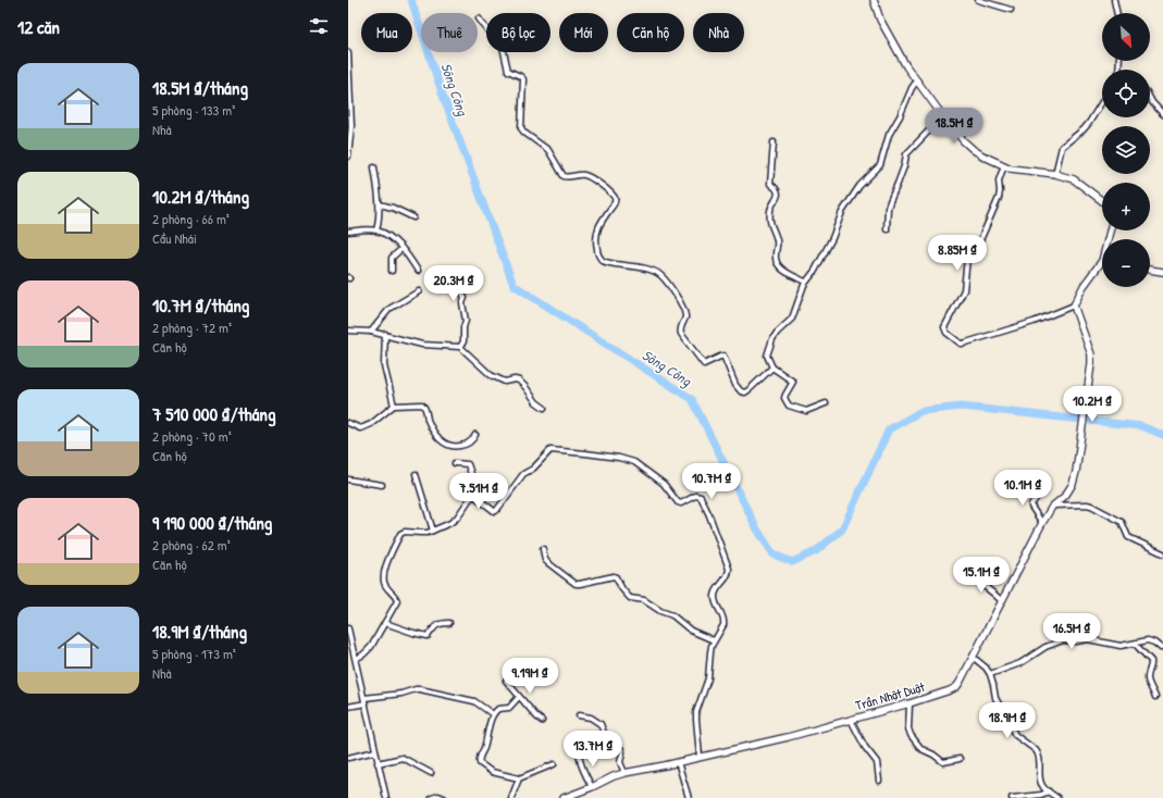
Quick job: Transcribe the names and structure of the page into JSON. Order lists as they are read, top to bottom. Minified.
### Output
{"streets":{"main road":["Trần Nhật Duật"]},"water":["Sông Công"],"north":"bottom right","page":{"heading":"12 căn","map_buttons":["+","−"],"chip":["Mua","Thuê","Bộ lọc","Mới","Căn hộ","Nhà"],"list":[{"name":"18.5M ₫/tháng","note":"5 phòng · 133 m² · Nhà"},{"name":"10.2M ₫/tháng","note":"2 phòng · 66 m² · Cầu Nhái"},{"name":"10.7M ₫/tháng","note":"2 phòng · 72 m² · Căn hộ"},{"name":"7 510 000 ₫/tháng","note":"2 phòng · 70 m² · Căn hộ"},{"name":"9 190 000 ₫/tháng","note":"2 phòng · 62 m² · Căn hộ"},{"name":"18.9M ₫/tháng","note":"5 phòng · 173 m² · Nhà"}],"price":["18.5M ₫","8.85M ₫","20.3M ₫","10.2M ₫","10.7M ₫","10.1M ₫","7.51M ₫","15.1M ₫","16.5M ₫","9.19M ₫","18.9M ₫","13.7M ₫"]}}
